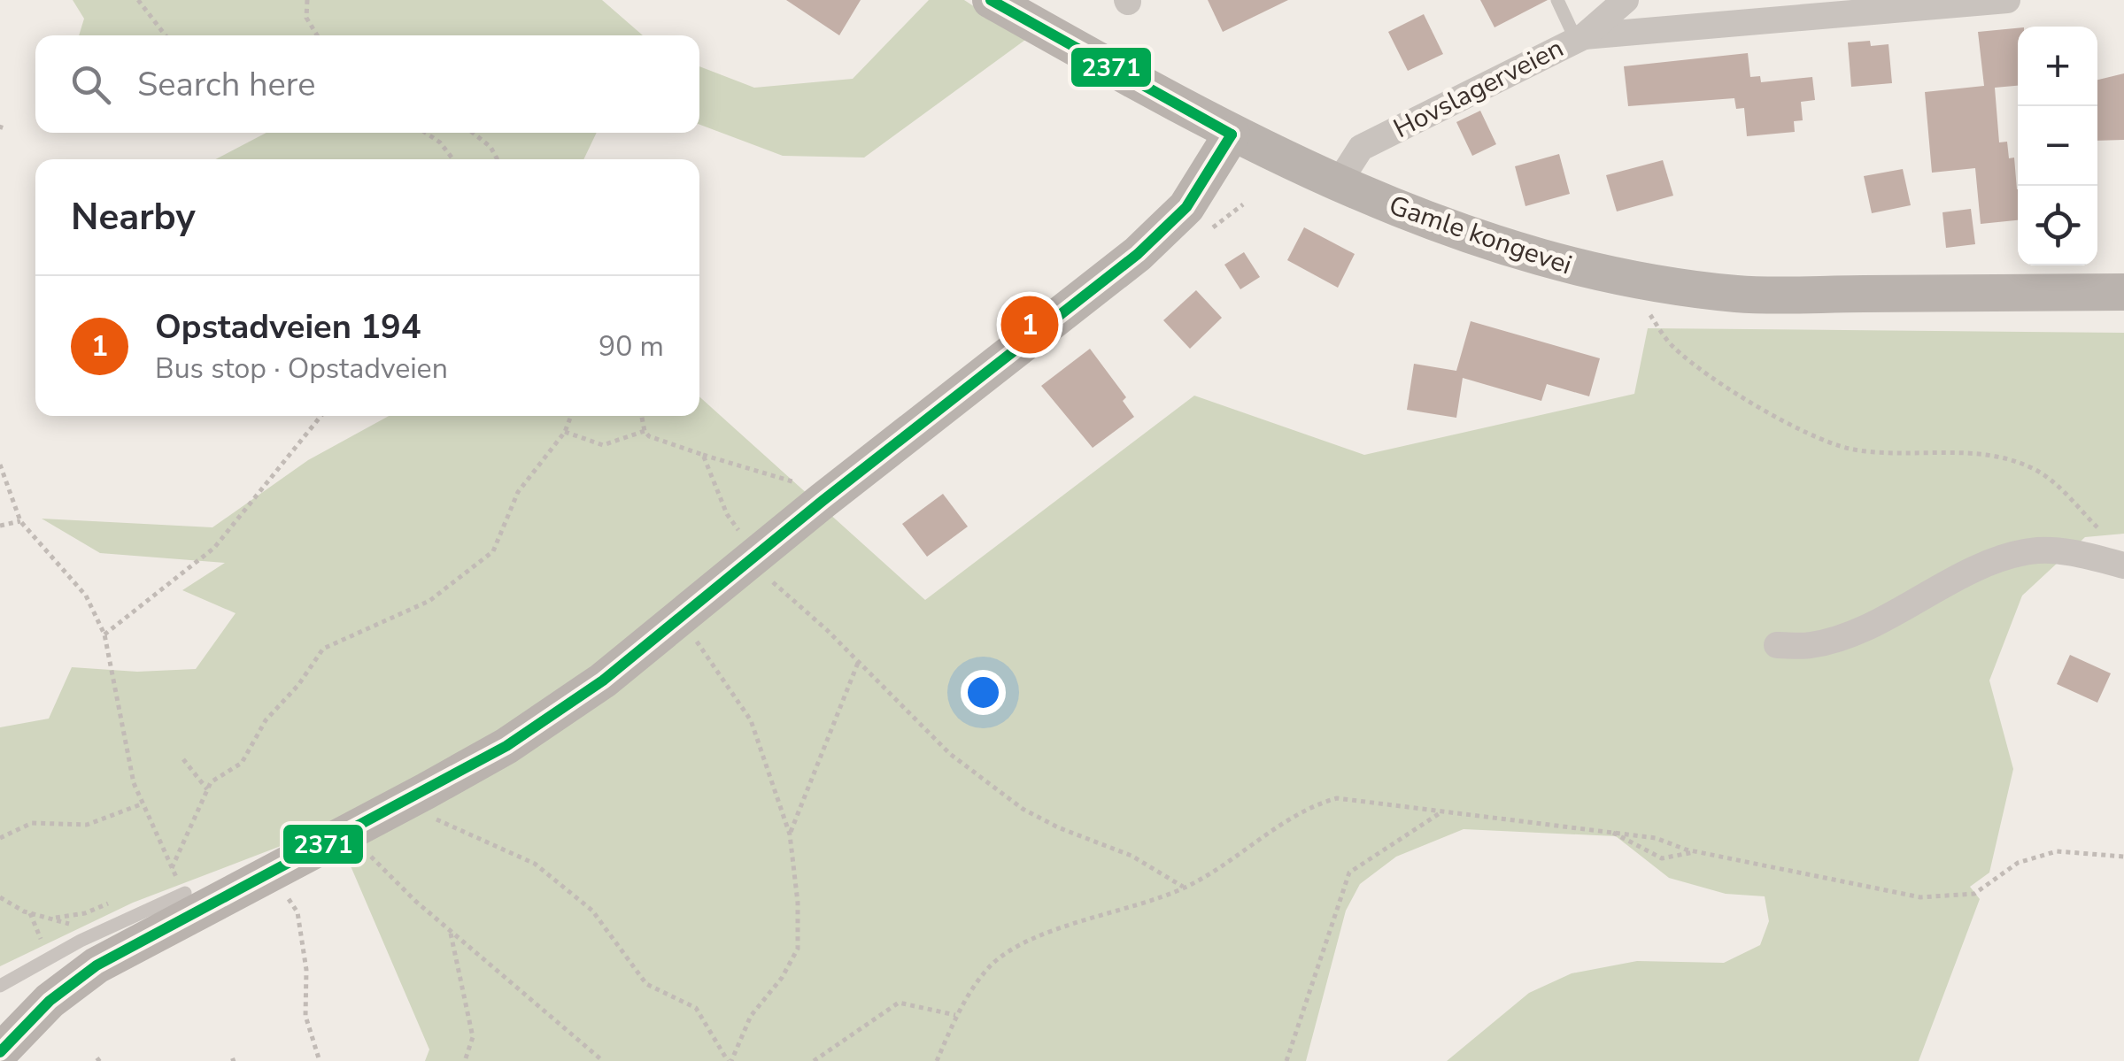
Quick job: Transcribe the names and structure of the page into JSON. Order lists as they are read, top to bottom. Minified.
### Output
{"streets":{"street":["Hovslagerveien","Gamle kongevei"]},"crossings":[["Hovslagerveien","Gamle kongevei"]],"lines":["transit line 2371"],"page":{"map_buttons":["+","−"],"search":"Search here","heading":"Nearby","list":[{"mark":"1","name":"Opstadveien 194","note":"Bus stop · Opstadveien","value":"90 m"}],"pins":"1"}}
